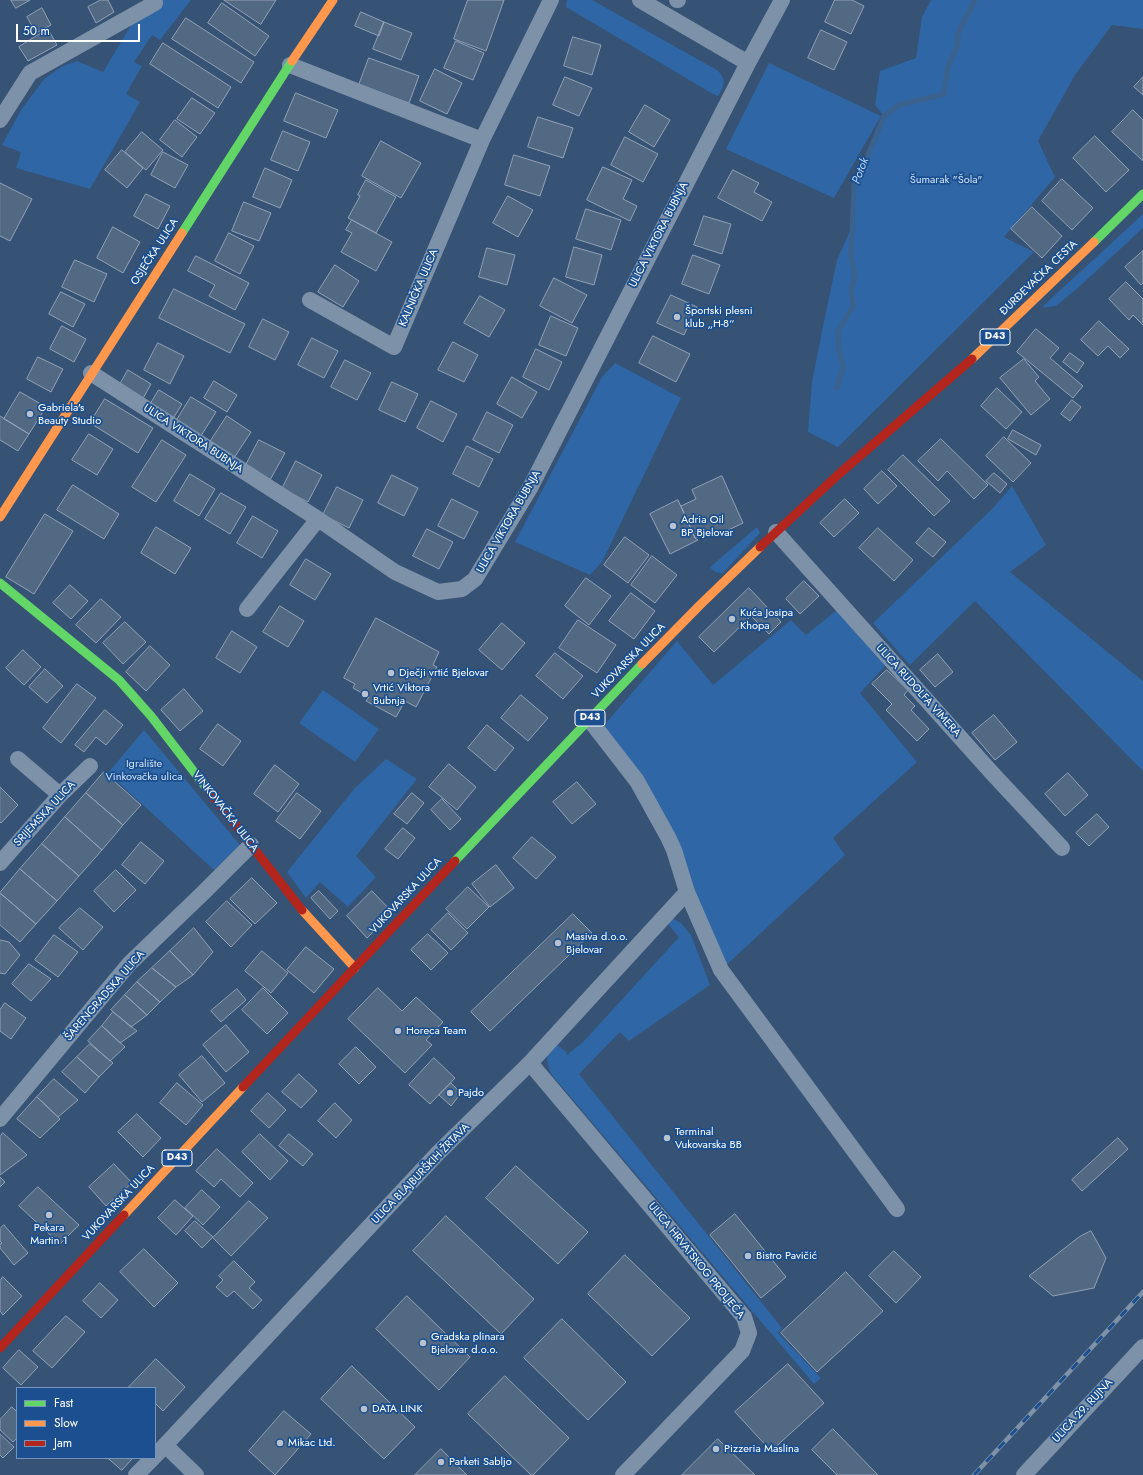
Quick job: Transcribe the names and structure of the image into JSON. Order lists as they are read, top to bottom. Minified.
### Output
{"streets":{"main road":["OSJEČKA ULICA","ĐURĐEVAČKA CESTA","D43","VUKOVARSKA ULICA","VINKOVAČKA ULICA"],"street":["ULICA VIKTORA BUBNJA","KALNIČKA ULICA","ULICA RUDOLFA VIMERA","SRIJEMSKA ULICA","ŠARENGRADSKA ULICA","ULICA BLAJBURŠKIH ŽRTAVA","ULICA HRVATSKOG PROLJEĆA","ULICA 29. RUJNA"]},"crossings":[["ULICA VIKTORA BUBNJA","OSJEČKA ULICA"],["ĐURĐEVAČKA CESTA","VUKOVARSKA ULICA"],["VUKOVARSKA ULICA","ULICA RUDOLFA VIMERA"],["VUKOVARSKA ULICA","VINKOVAČKA ULICA"],["VINKOVAČKA ULICA","ŠARENGRADSKA ULICA"],["ULICA BLAJBURŠKIH ŽRTAVA","ULICA HRVATSKOG PROLJEĆA"]],"water":["Potok"],"parks":["Šumarak \"Šola\"","Igralište Vinkovačka ulica"],"places":["Športski plesni klub „H-8“","Gabriela's Beauty Studio","Adria Oil BP Bjelovar","Kuća Josipa Khopa","Dječji vrtić Bjelovar","Vrtić Viktora Bubnja","Masiva d.o.o. Bjelovar","Horeca Team","Pajdo","Terminal Vukovarska BB","Pekara Martin 1","Bistro Pavičić","Gradska plinara Bjelovar d.o.o.","DATA LINK","Mikac Ltd.","Pizzeria Maslina","Parketi Sabljo"],"legend":["Fast","Slow","Jam"],"scale_bar":"50 m"}
